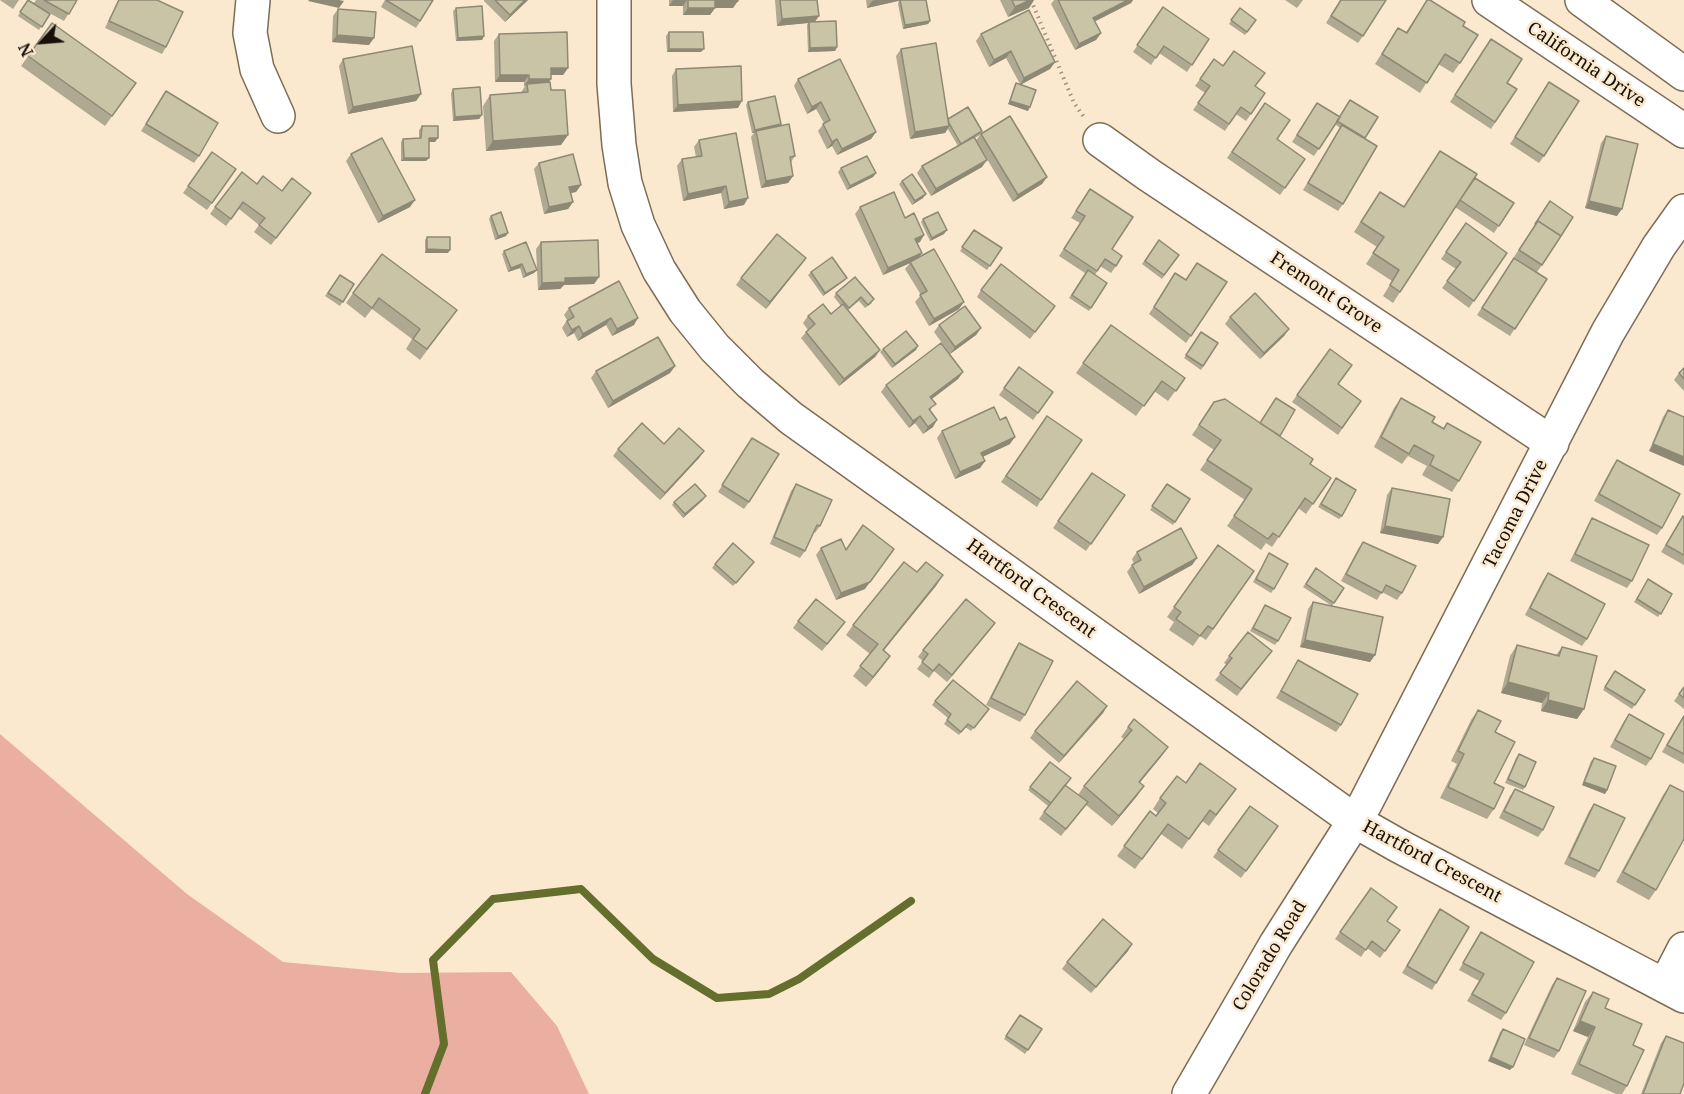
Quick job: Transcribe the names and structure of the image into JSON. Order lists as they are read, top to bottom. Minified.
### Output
{"streets":{"street":["California Drive","Fremont Grove","Tacoma Drive","Hartford Crescent","Colorado Road"]},"crossings":[["Fremont Grove","Tacoma Drive"],["Tacoma Drive","Hartford Crescent"],["Tacoma Drive","Colorado Road"],["Hartford Crescent","Colorado Road"]],"north":"bottom left"}
